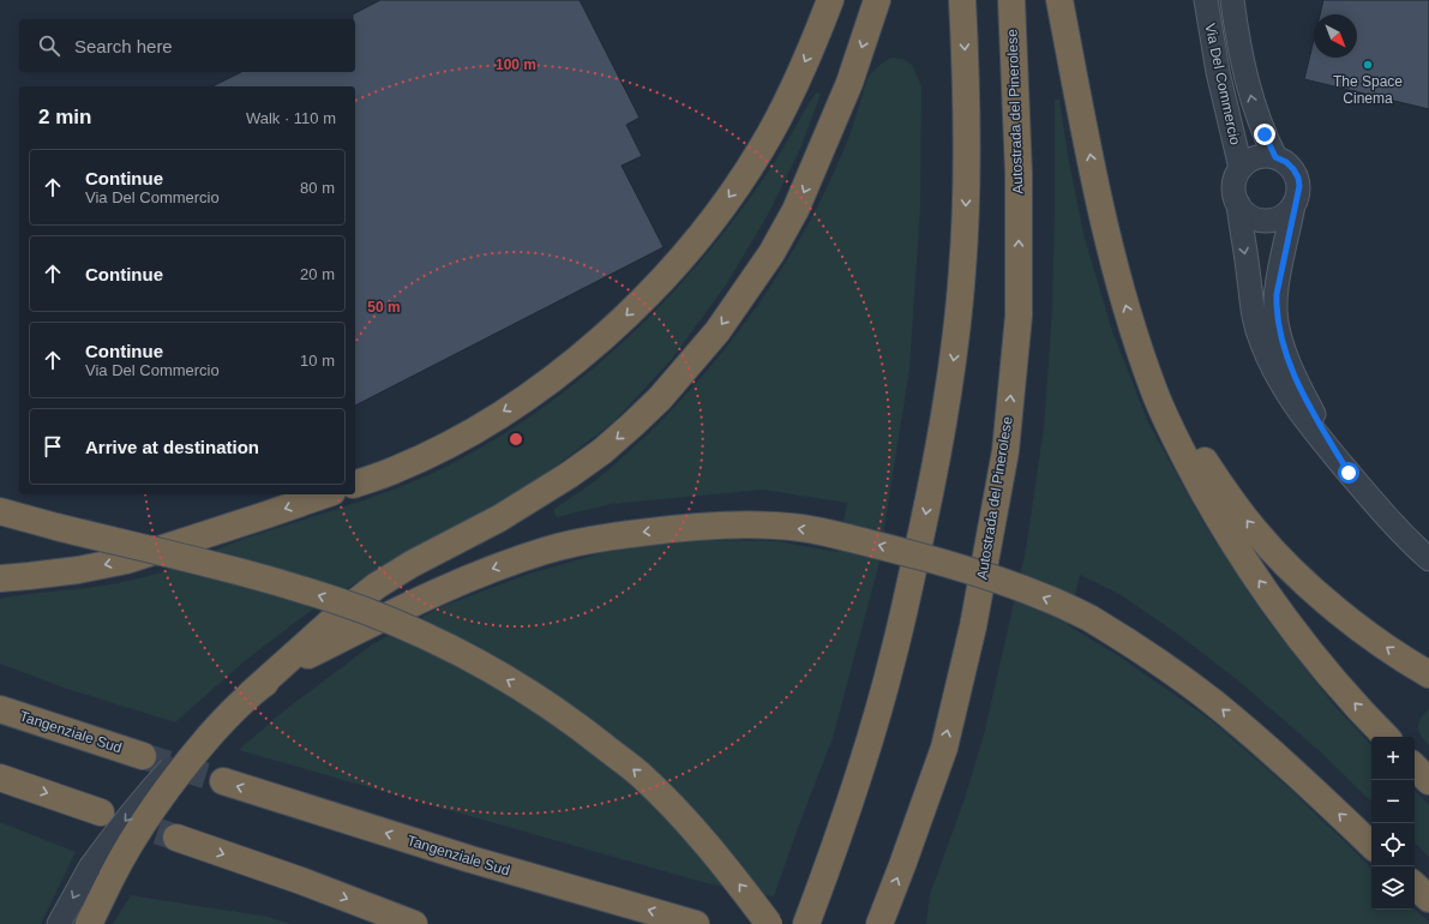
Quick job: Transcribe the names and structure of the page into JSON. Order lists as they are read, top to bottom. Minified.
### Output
{"streets":{"highway":["Autostrada del Pinerolese","Tangenziale Sud"],"street":["Via Del Commercio"]},"places":["The Space Cinema"],"north":"bottom right","page":{"search":"Search here","heading":["2 min","Walk · 110 m"],"list":[["Continue","Via Del Commercio","80 m"],["Continue","20 m"],["Continue","Via Del Commercio","10 m"],"Arrive at destination"],"map_buttons":["+","−"]},"rings":["100 m","50 m"]}
